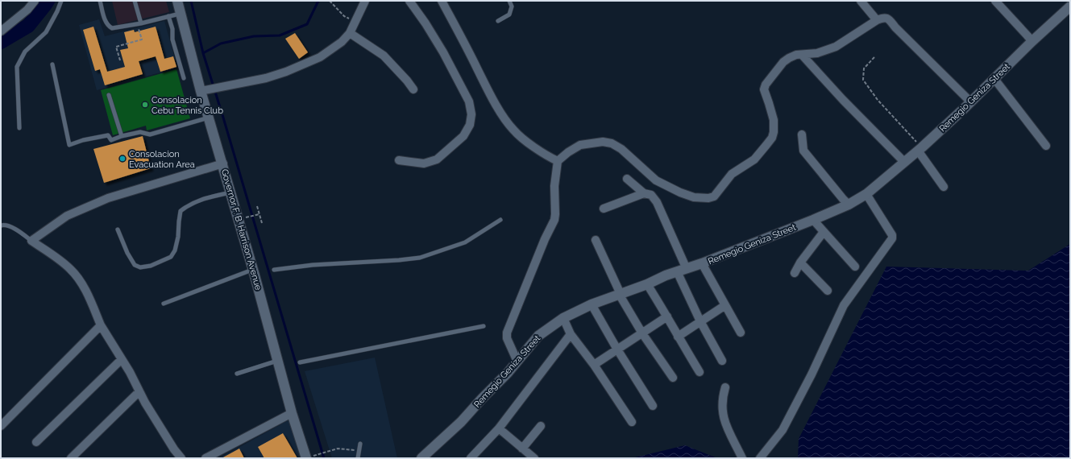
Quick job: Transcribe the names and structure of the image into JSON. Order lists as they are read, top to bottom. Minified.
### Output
{"streets":{"street":["Remegio Geniza Street","Governor F. B. Harrison Avenue"]},"places":["Consolacion Cebu Tennis Club","Consolacion Evacuation Area"]}
